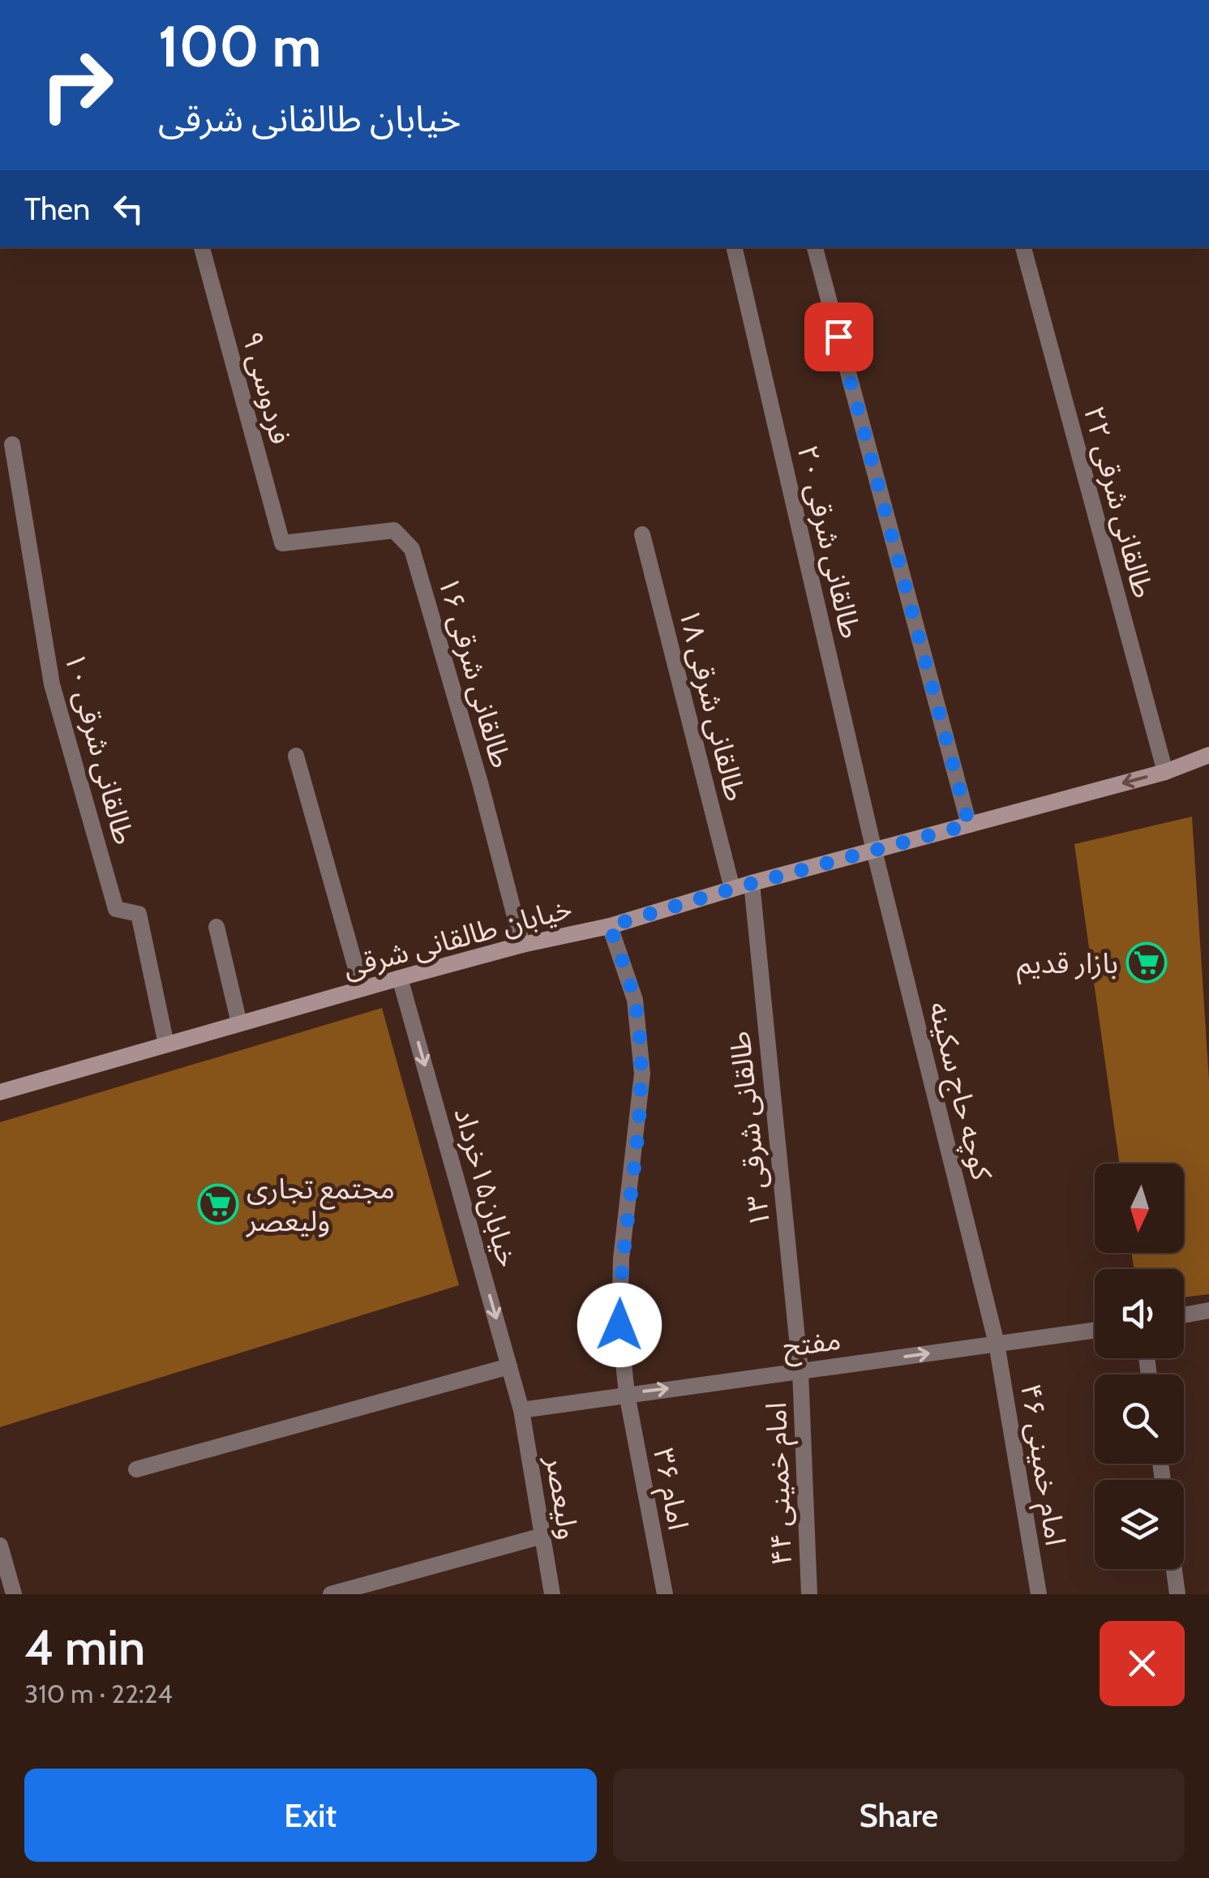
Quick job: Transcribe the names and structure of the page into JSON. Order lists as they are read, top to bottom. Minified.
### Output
{"streets":{"main road":["خیابان طالقانی شرقی"],"street":["فردوسی ۹","طالقانی شرقی ۲۲","طالقانی شرقی ۲۰","طالقانی شرقی ۱۶","طالقانی شرقی ۱۸","طالقانی شرقی ۱۰","کوچه حاج سکینه","طالقانی شرقی ۱۳","خیابان۱۵خرداد","مفتح","امام خمینی ۴۶","امام خمینی ۴۴","امام ۳۶","ولیعصر"]},"crossings":[["فردوسی ۹","طالقانی شرقی ۱۶"],["طالقانی شرقی ۲۲","خیابان طالقانی شرقی"],["طالقانی شرقی ۲۰","خیابان طالقانی شرقی"],["طالقانی شرقی ۲۰","کوچه حاج سکینه"],["طالقانی شرقی ۱۶","خیابان طالقانی شرقی"],["طالقانی شرقی ۱۸","خیابان طالقانی شرقی"],["طالقانی شرقی ۱۰","خیابان طالقانی شرقی"],["خیابان طالقانی شرقی","کوچه حاج سکینه"],["خیابان طالقانی شرقی","طالقانی شرقی ۱۳"],["خیابان طالقانی شرقی","خیابان۱۵خرداد"],["خیابان طالقانی شرقی","امام ۳۶"],["کوچه حاج سکینه","مفتح"],["کوچه حاج سکینه","امام خمینی ۴۶"],["طالقانی شرقی ۱۳","مفتح"],["طالقانی شرقی ۱۳","امام خمینی ۴۴"],["خیابان۱۵خرداد","مفتح"],["خیابان۱۵خرداد","ولیعصر"],["مفتح","امام خمینی ۴۶"],["مفتح","امام خمینی ۴۴"],["مفتح","امام ۳۶"],["مفتح","ولیعصر"]],"one_way":["خیابان۱۵خرداد","مفتح"],"places":{"supermarket":["بازار قدیم","مجتمع تجاری ولیعصر"]},"north":"bottom","page":{"turn":["100 m","خیابان طالقانی شرقی"],"then":"Then","heading":["4 min","310 m · 22:24"],"buttons":["Exit","Share"]}}
